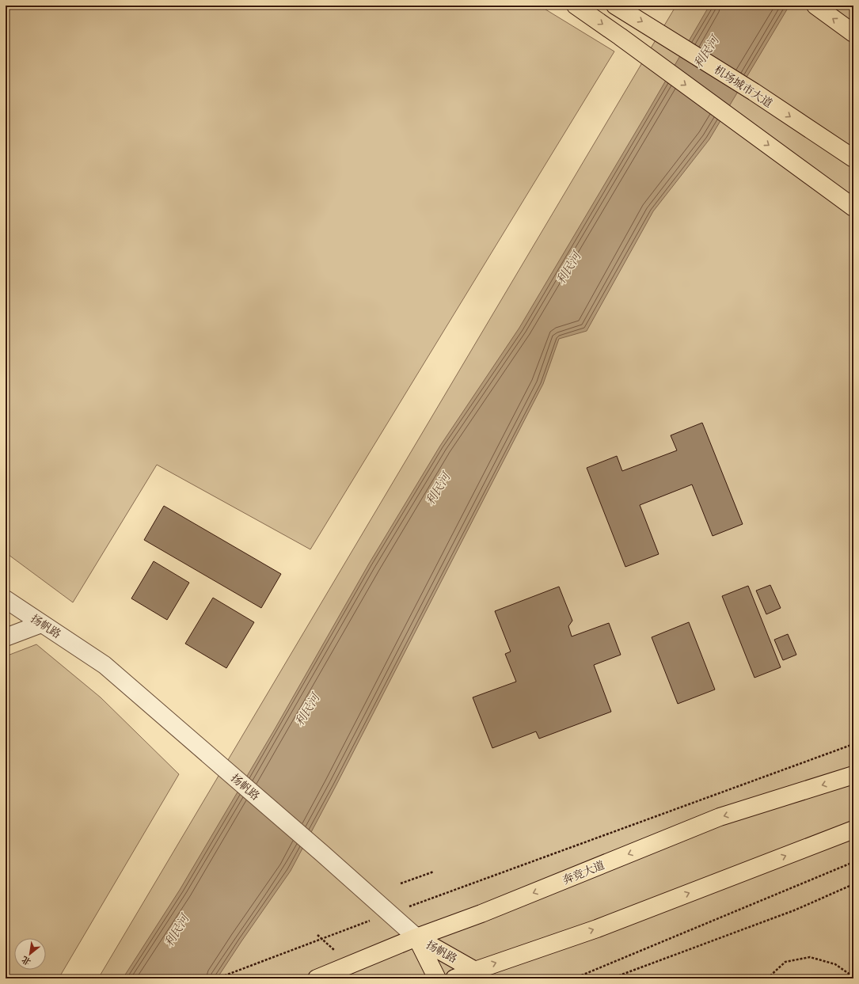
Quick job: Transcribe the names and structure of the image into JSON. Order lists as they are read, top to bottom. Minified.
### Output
{"streets":{"main road":["机场城市大道","扬帆路","奔竞大道"]},"crossings":[["扬帆路","奔竞大道"]],"water":["利民河"],"north":"bottom left"}
